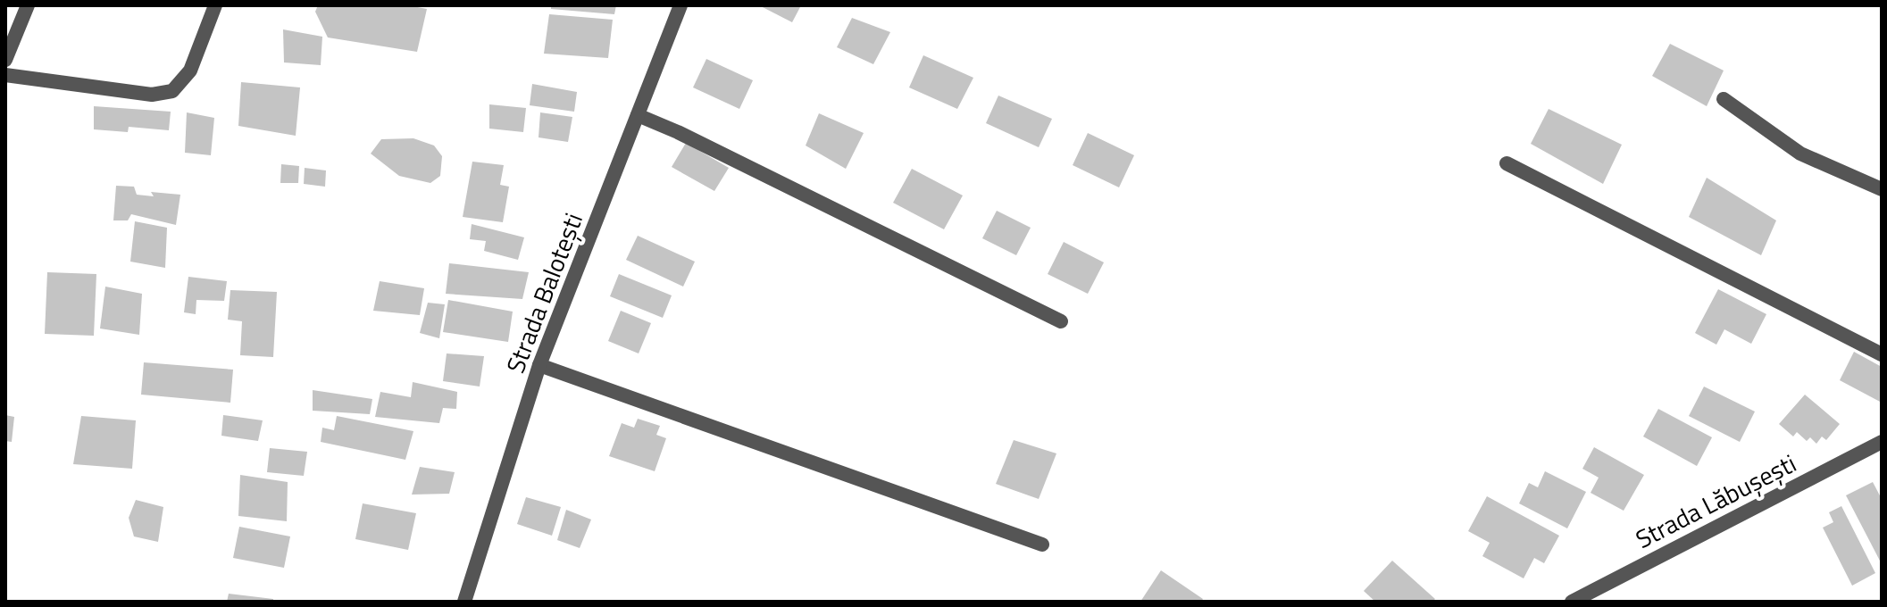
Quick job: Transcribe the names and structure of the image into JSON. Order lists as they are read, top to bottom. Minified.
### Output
{"streets":{"street":["Strada Balotești","Strada Lăbușești"]}}
